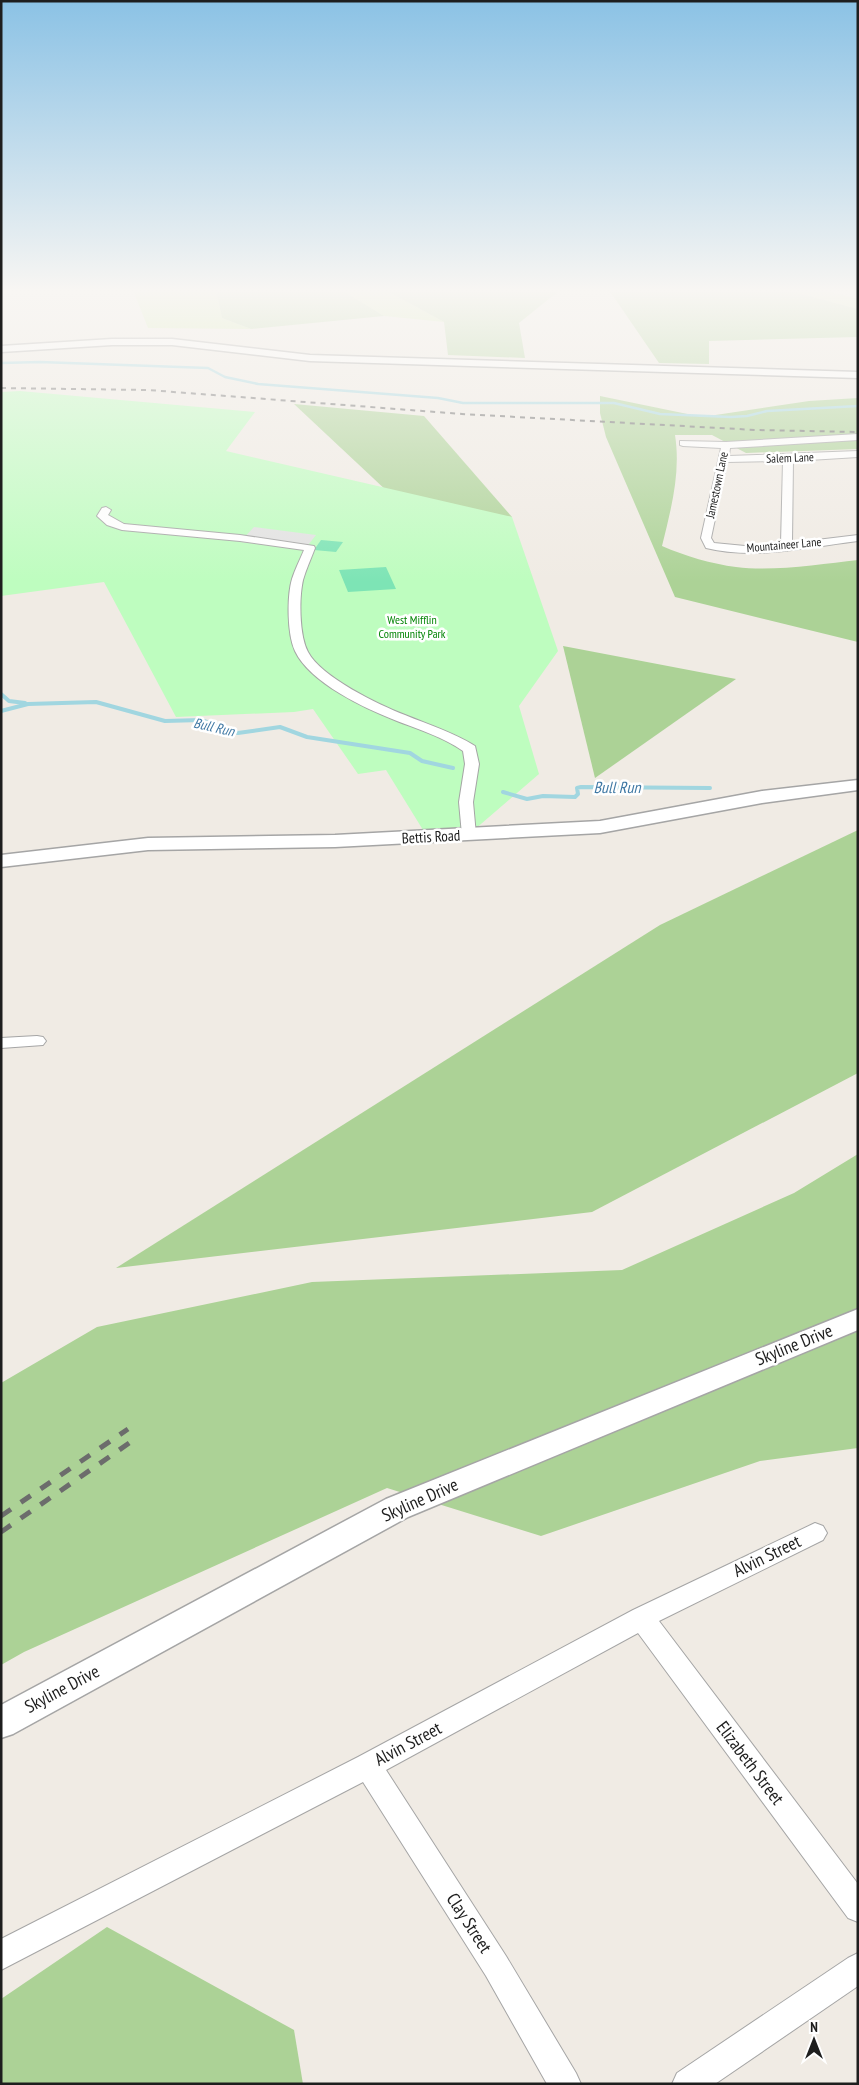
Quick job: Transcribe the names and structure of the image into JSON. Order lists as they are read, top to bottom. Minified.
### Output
{"streets":{"street":["Salem Lane","Jamestown Lane","Mountaineer Lane","Bettis Road","Skyline Drive","Alvin Street","Elizabeth Street","Clay Street"]},"crossings":[["Salem Lane","Jamestown Lane"],["Jamestown Lane","Mountaineer Lane"],["Alvin Street","Elizabeth Street"],["Alvin Street","Clay Street"]],"water":["Bull Run"],"parks":["West Mifflin Community Park"],"north":"top"}
